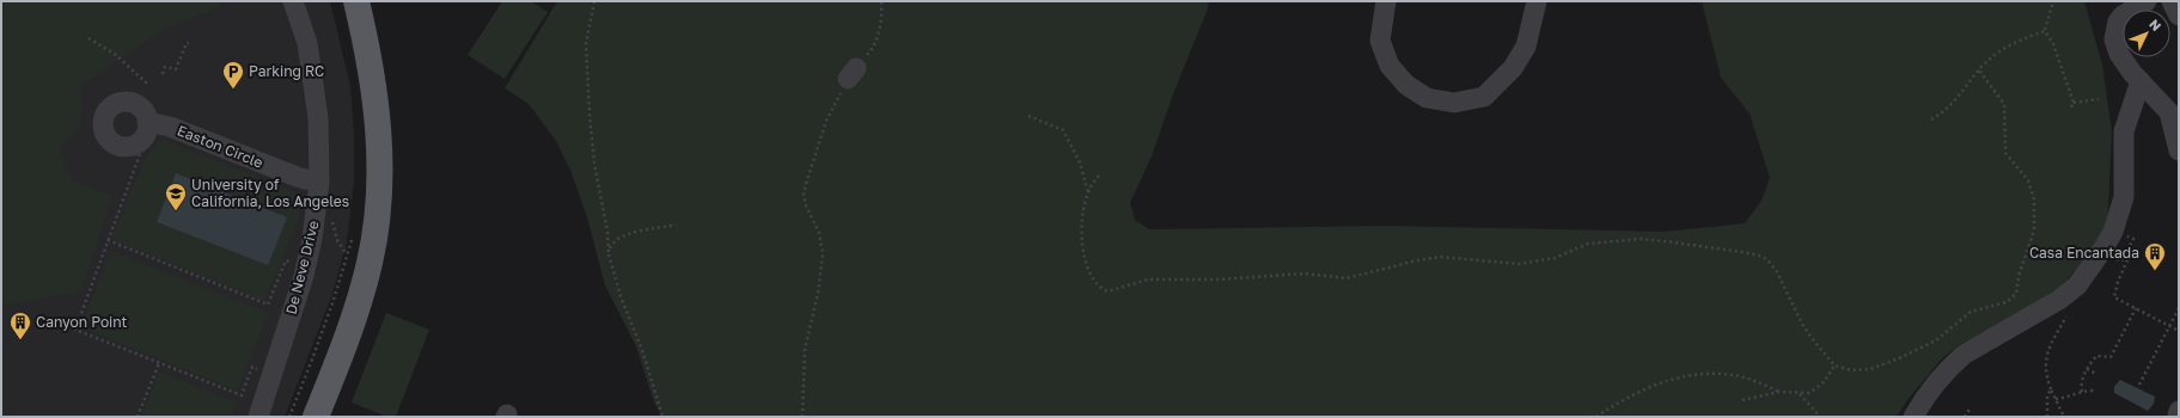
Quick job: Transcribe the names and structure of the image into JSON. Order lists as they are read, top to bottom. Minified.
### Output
{"streets":{"street":["Easton Circle","De Neve Drive"]},"crossings":[["Easton Circle","De Neve Drive"]],"places":{"parking":["Parking RC"],"school or university":["University of California, Los Angeles"],"building":["Casa Encantada","Canyon Point"]},"north":"top right"}
